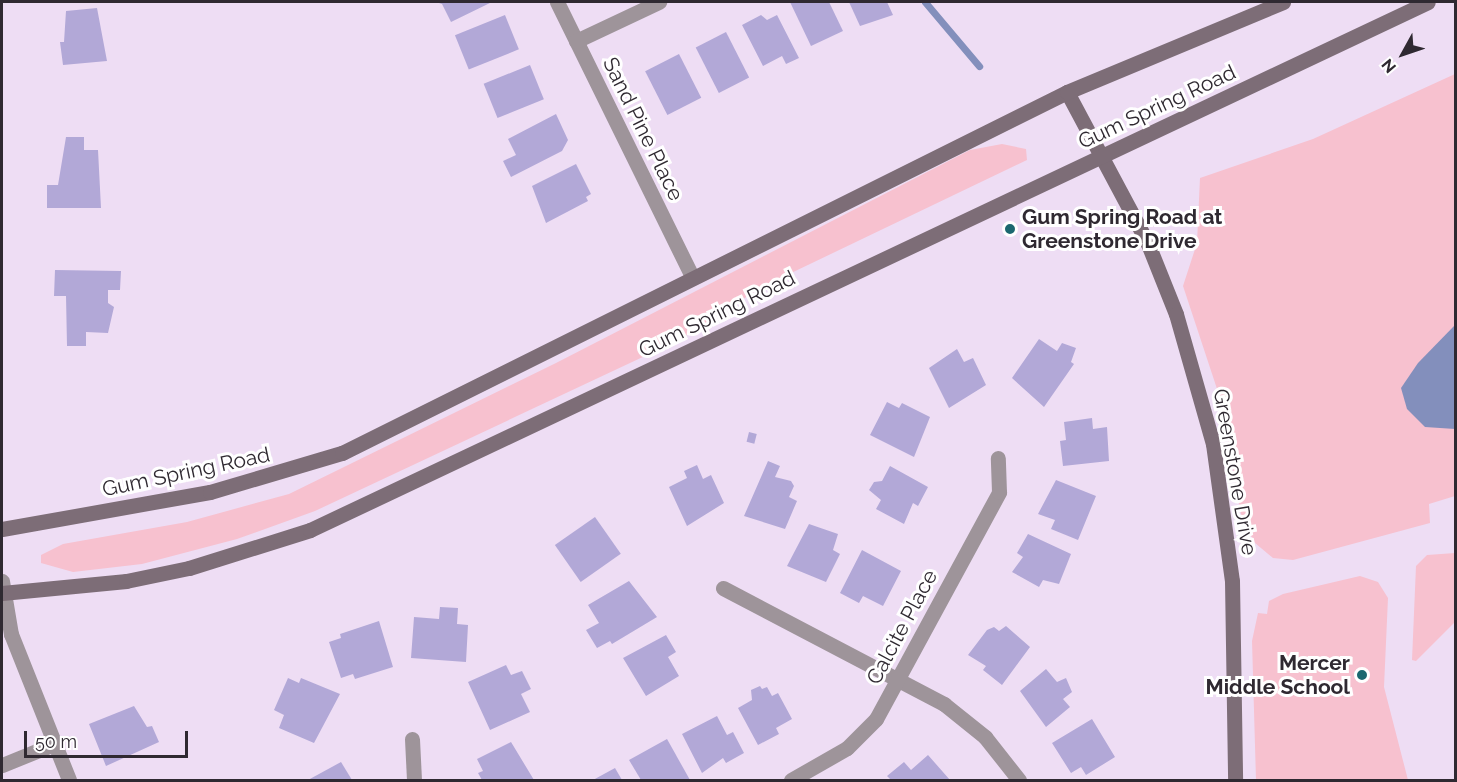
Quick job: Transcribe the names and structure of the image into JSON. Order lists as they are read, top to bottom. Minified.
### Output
{"streets":{"main road":["Gum Spring Road","Greenstone Drive"],"street":["Sand Pine Place","Calcite Place"]},"crossings":[["Gum Spring Road","Sand Pine Place"],["Gum Spring Road","Greenstone Drive"]],"places":["Gum Spring Road at Greenstone Drive","Mercer Middle School"],"scale_bar":"50 m","north":"bottom left"}
